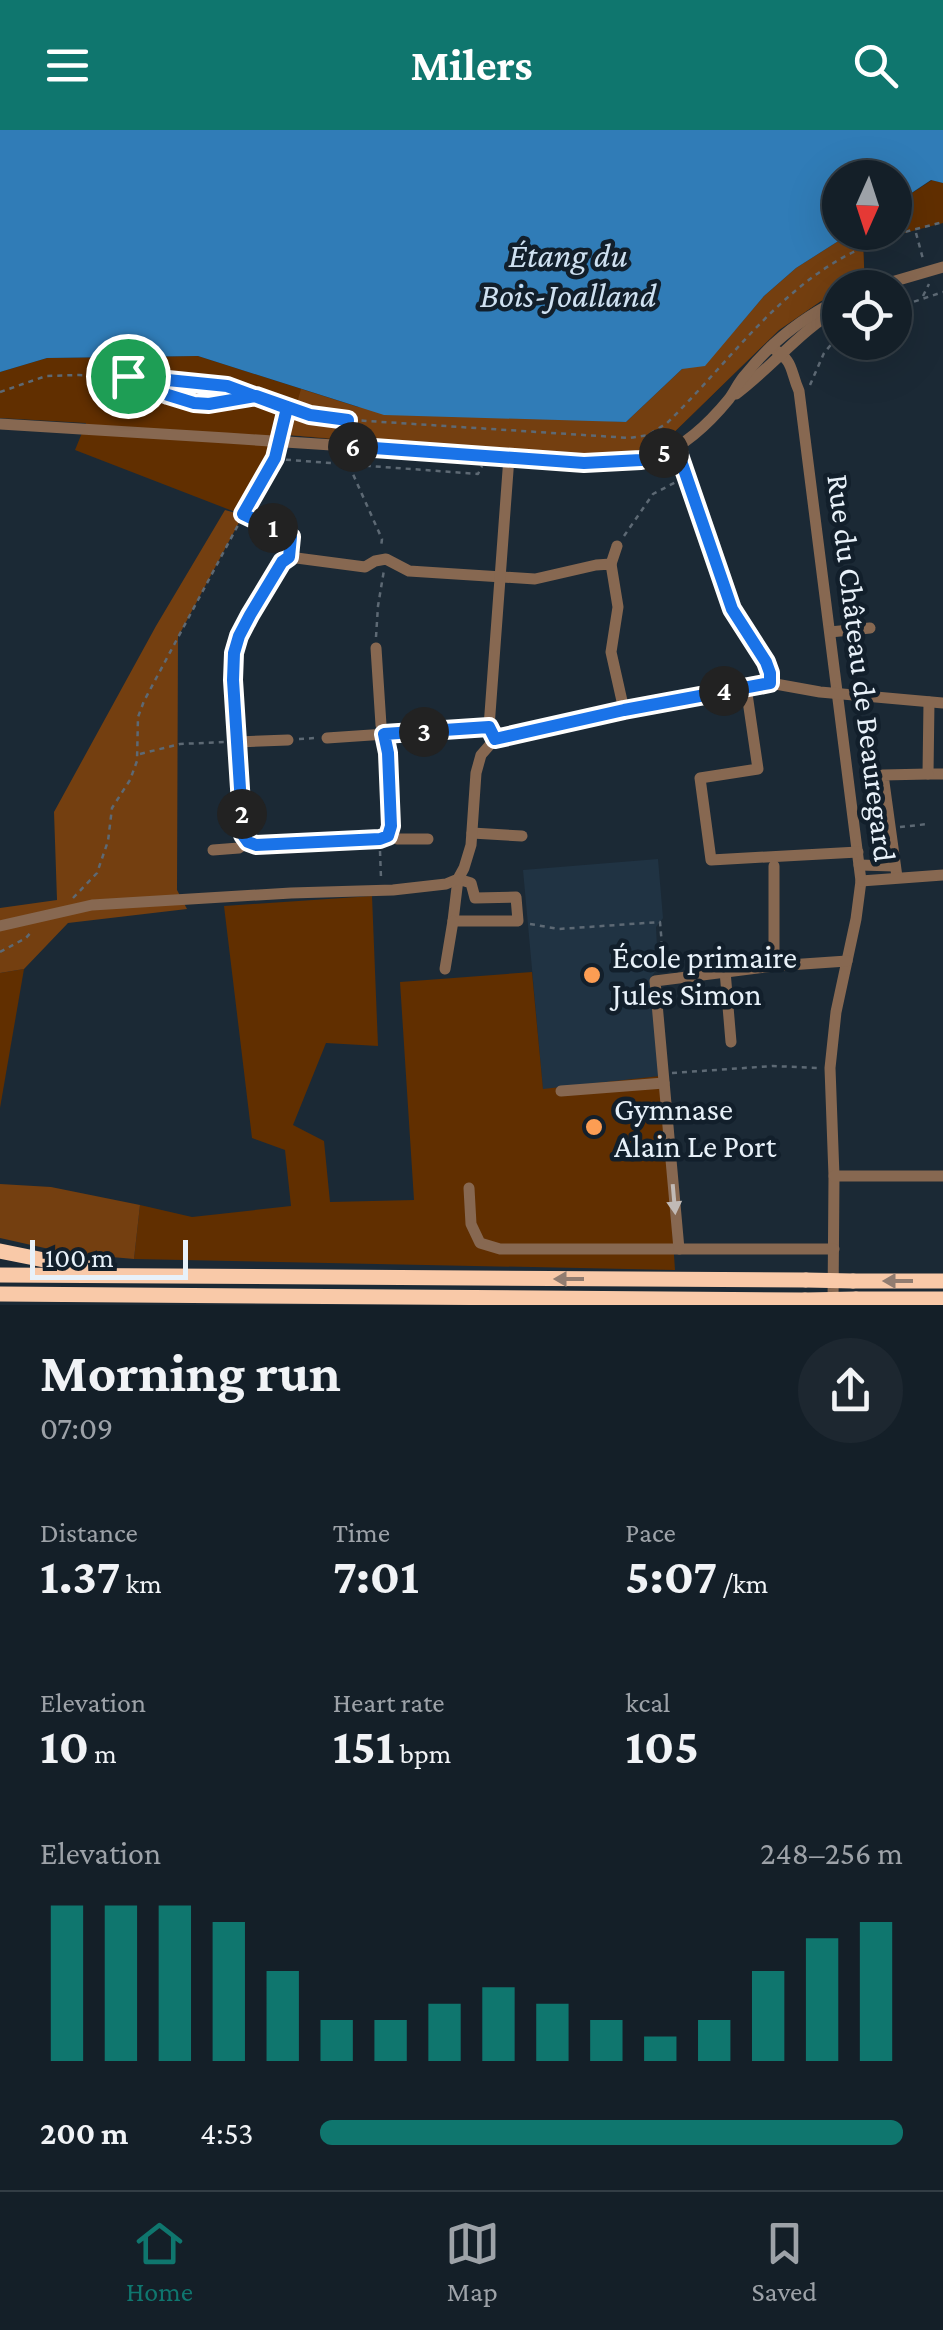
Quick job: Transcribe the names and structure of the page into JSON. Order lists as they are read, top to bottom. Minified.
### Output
{"streets":{"street":["Rue du Château de Beauregard"]},"water":["Étang du Bois-Joalland"],"places":["École primaire Jules Simon","Gymnase Alain Le Port"],"scale_bar":"100 m","north":"bottom","page":{"header":"Milers","pins":["6","5","1","4","3","2"],"scale":"100 m","heading":["Morning run","07:09"],"stats":[["Distance","1.37 km"],["Time","7:01"],["Pace","5:07 /km"],["Elevation","10 m"],["Heart rate","151 bpm"],["kcal","105"]],"chart":["Elevation","248–256 m"],"list":[{"name":"200 m","note":"4:53"}],"tabs":["Home","Map","Saved"]}}
